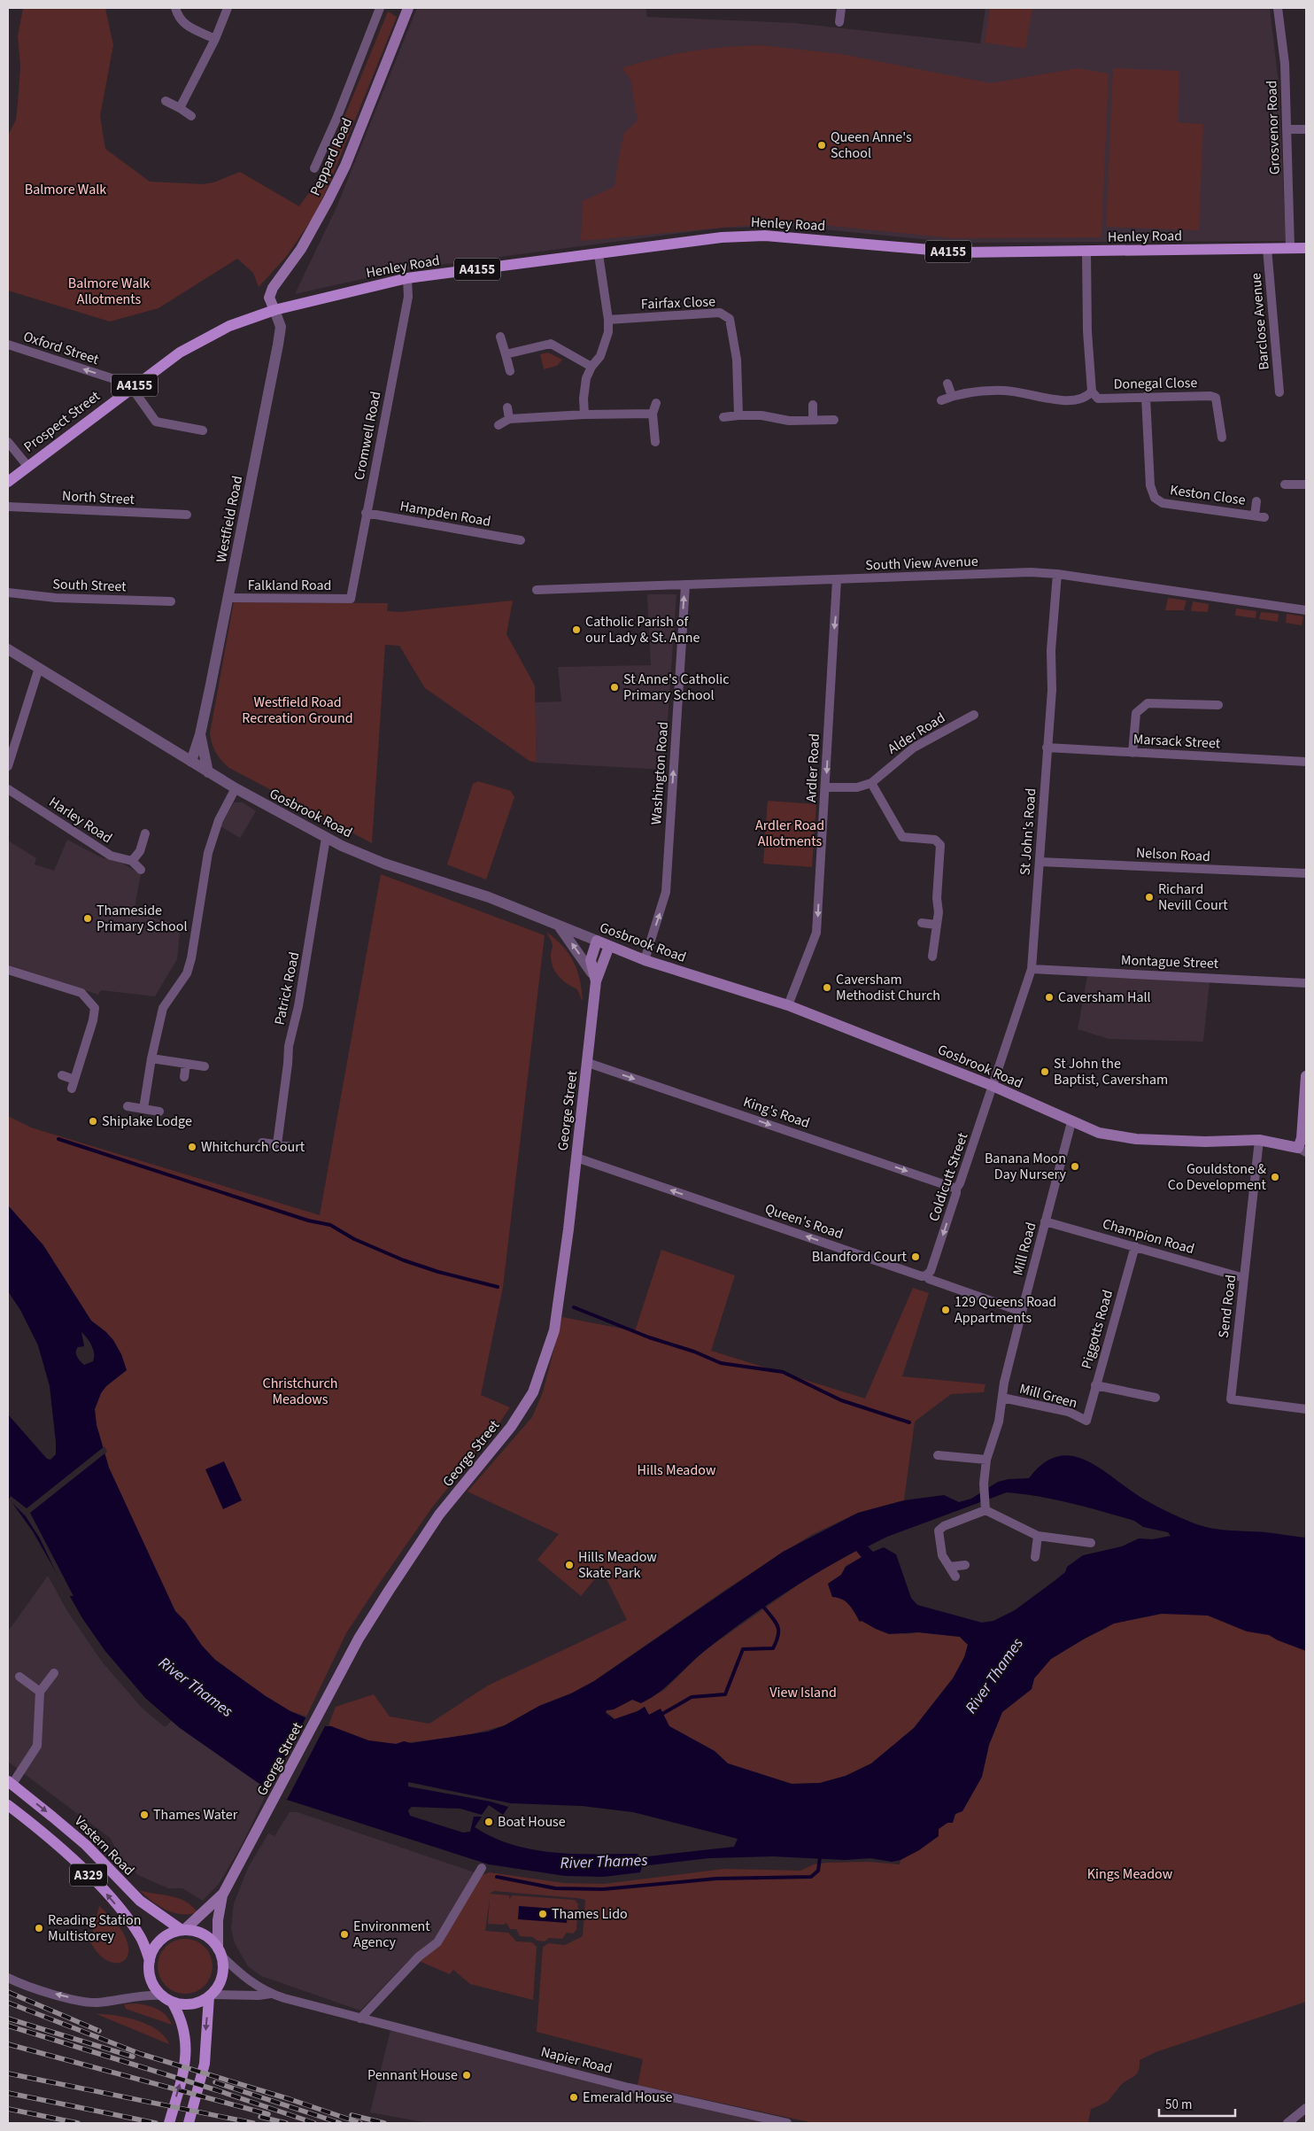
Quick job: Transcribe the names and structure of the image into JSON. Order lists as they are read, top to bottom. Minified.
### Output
{"streets":{"main road":["Peppard Road","Henley Road","A4155","Prospect Street","Gosbrook Road","George Street","Vastern Road","A329"],"street":["Grosvenor Road","Fairfax Close","Barclose Avenue","Oxford Street","Donegal Close","Cromwell Road","Keston Close","North Street","Hampden Road","Westfield Road","South View Avenue","South Street","Falkland Road","Alder Road","Marsack Street","Ardler Road","Washington Road","Harley Road","St John's Road","Nelson Road","Montague Street","Patrick Road","King's Road","Coldicutt Street","Queen's Road","Champion Road","Mill Road","Send Road","Piggotts Road","Mill Green","Napier Road"]},"crossings":[["Grosvenor Road","Henley Road"],["Peppard Road","Henley Road"],["Peppard Road","Prospect Street"],["Peppard Road","Westfield Road"],["Henley Road","Barclose Avenue"],["Henley Road","Prospect Street"],["Henley Road","Cromwell Road"],["Henley Road","Westfield Road"],["Oxford Street","Prospect Street"],["Donegal Close","Keston Close"],["Prospect Street","Westfield Road"],["Cromwell Road","Hampden Road"],["Cromwell Road","Falkland Road"],["Westfield Road","Falkland Road"],["Westfield Road","Gosbrook Road"],["South View Avenue","Ardler Road"],["South View Avenue","Washington Road"],["South View Avenue","St John's Road"],["Alder Road","Ardler Road"],["Marsack Street","St John's Road"],["Ardler Road","Gosbrook Road"],["Washington Road","Gosbrook Road"],["Gosbrook Road","St John's Road"],["Gosbrook Road","Patrick Road"],["Gosbrook Road","George Street"],["Gosbrook Road","Coldicutt Street"],["Gosbrook Road","Mill Road"],["Gosbrook Road","Send Road"],["St John's Road","Nelson Road"],["St John's Road","Montague Street"],["St John's Road","Coldicutt Street"],["George Street","King's Road"],["George Street","Queen's Road"],["George Street","Vastern Road"],["George Street","A329"],["King's Road","Coldicutt Street"],["Coldicutt Street","Queen's Road"],["Queen's Road","Mill Road"],["Champion Road","Mill Road"],["Champion Road","Send Road"],["Champion Road","Piggotts Road"],["Mill Road","Mill Green"],["Piggotts Road","Mill Green"],["Vastern Road","A329"]],"one_way":["Oxford Street","Ardler Road","Washington Road","King's Road","Coldicutt Street","Queen's Road"],"water":["River Thames"],"parks":["Balmore Walk","Balmore Walk Allotments","Westfield Road Recreation Ground","Ardler Road Allotments","Christchurch Meadows","Hills Meadow","View Island","Kings Meadow"],"places":["Queen Anne's School","Catholic Parish of our Lady & St. Anne","St Anne's Catholic Primary School","Richard Nevill Court","Thameside Primary School","Caversham Methodist Church","Caversham Hall","St John the Baptist, Caversham","Shiplake Lodge","Whitchurch Court","Banana Moon Day Nursery","Gouldstone & Co Development","Blandford Court","129 Queens Road Appartments","Hills Meadow Skate Park","Thames Water","Boat House","Thames Lido","Reading Station Multistorey","Environment Agency","Pennant House","Emerald House"],"scale_bar":"50 m"}
